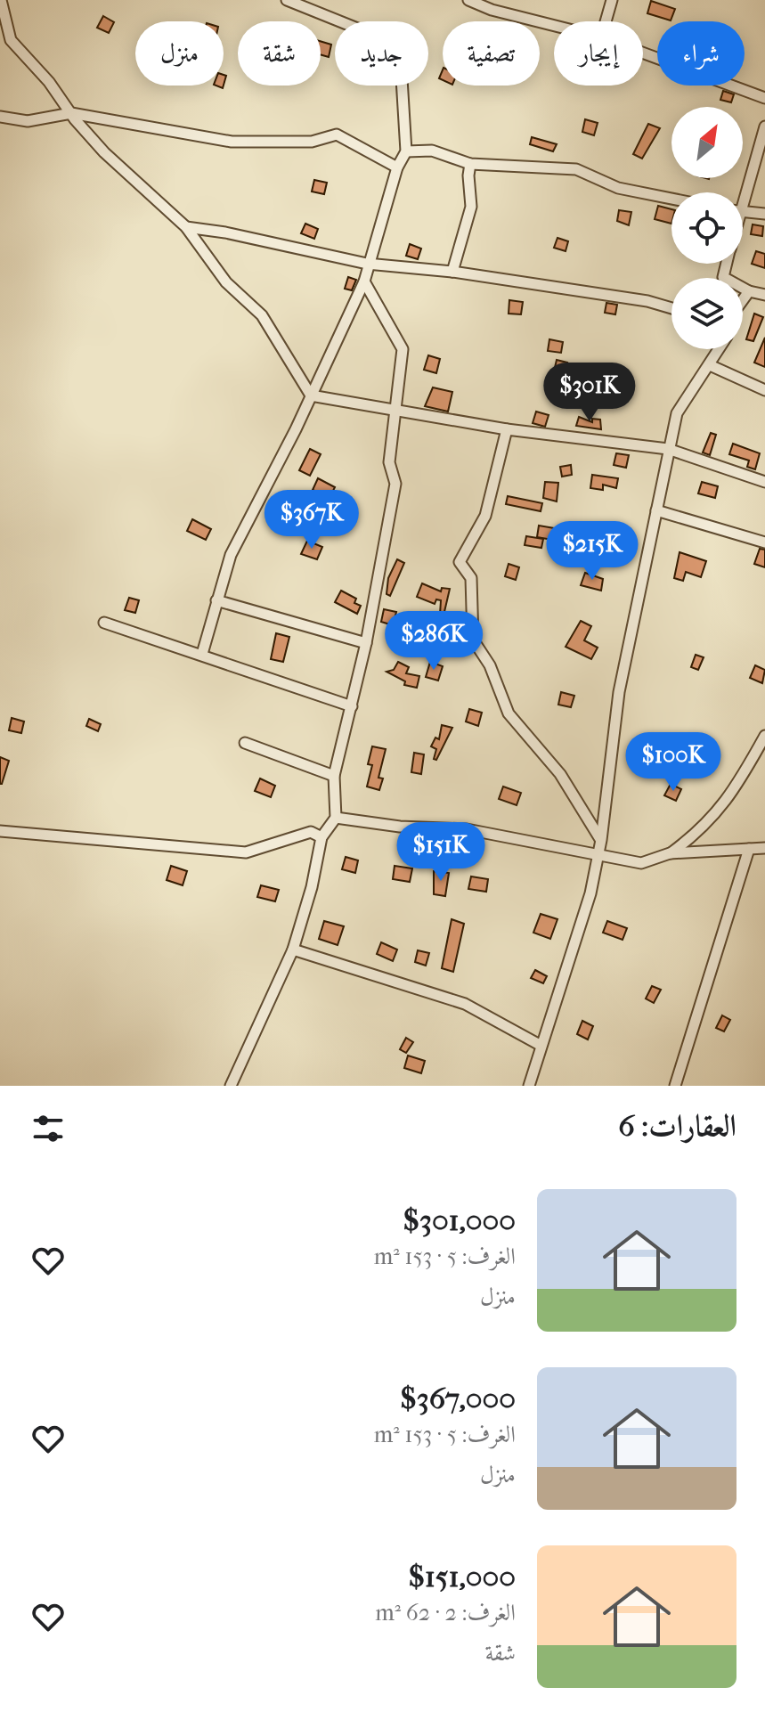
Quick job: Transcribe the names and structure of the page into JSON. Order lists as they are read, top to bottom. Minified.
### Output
{"north":"top right","page":{"chip":["شراء","إيجار","تصفية","جديد","شقة","منزل"],"price":["$301K","$367K","$215K","$286K","$100K","$151K"],"heading":"العقارات: 6","list":[{"name":"$301,000","note":"الغرف: 5 · 153 m² · منزل"},{"name":"$367,000","note":"الغرف: 5 · 153 m² · منزل"},{"name":"$151,000","note":"الغرف: 2 · 62 m² · شقة"}]}}
